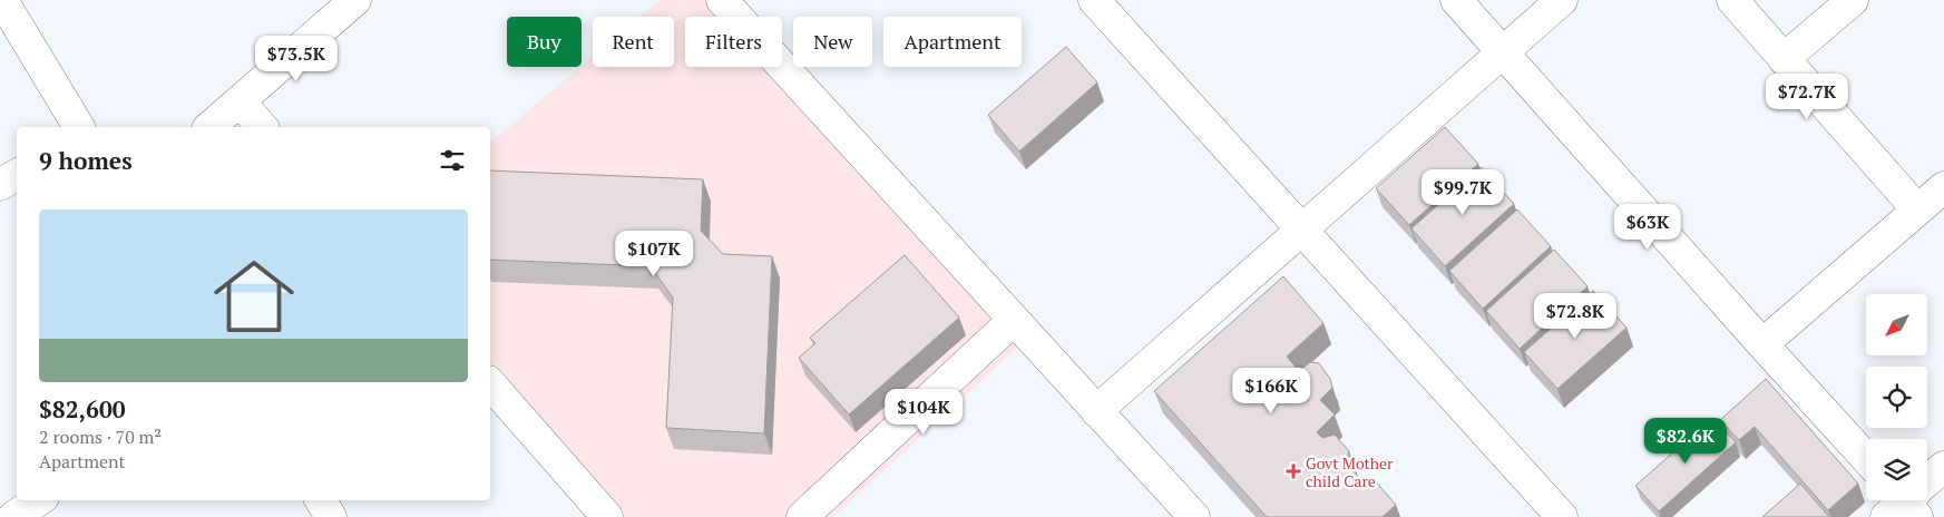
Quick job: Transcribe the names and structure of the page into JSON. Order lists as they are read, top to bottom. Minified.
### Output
{"places":{"health":["Govt Mother child Care"]},"north":"bottom left","page":{"chip":["Buy","Rent","Filters","New","Apartment"],"price":["$73.5K","$72.7K","$99.7K","$63K","$107K","$72.8K","$166K","$104K","$82.6K"],"heading":"9 homes","list":[{"name":"$82,600","note":"2 rooms · 70 m² · Apartment"}]}}
